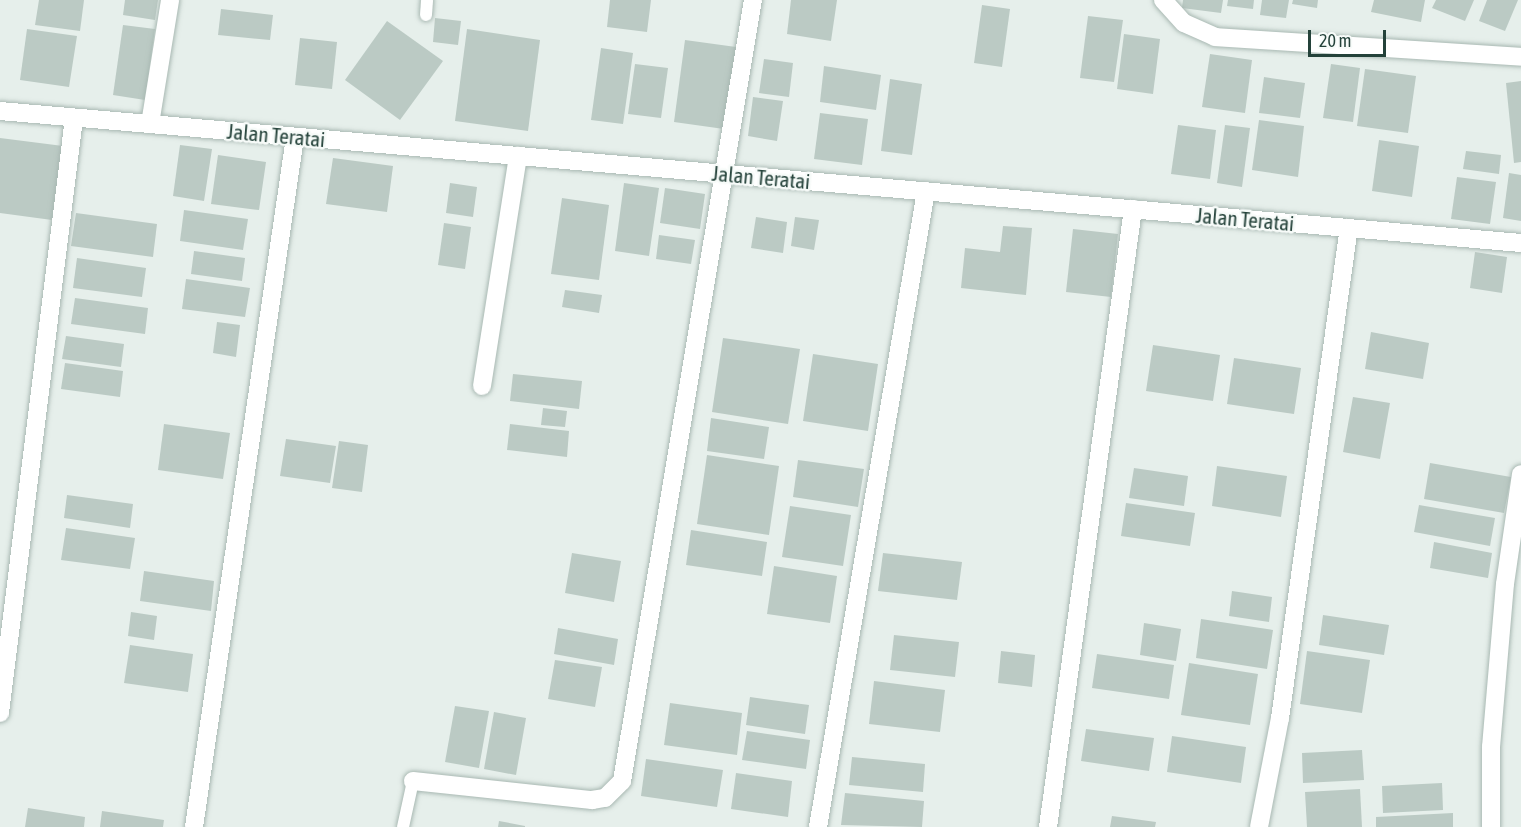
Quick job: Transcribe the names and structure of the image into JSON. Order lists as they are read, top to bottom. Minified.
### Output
{"streets":{"street":["Jalan Teratai"]},"scale_bar":"20 m"}
